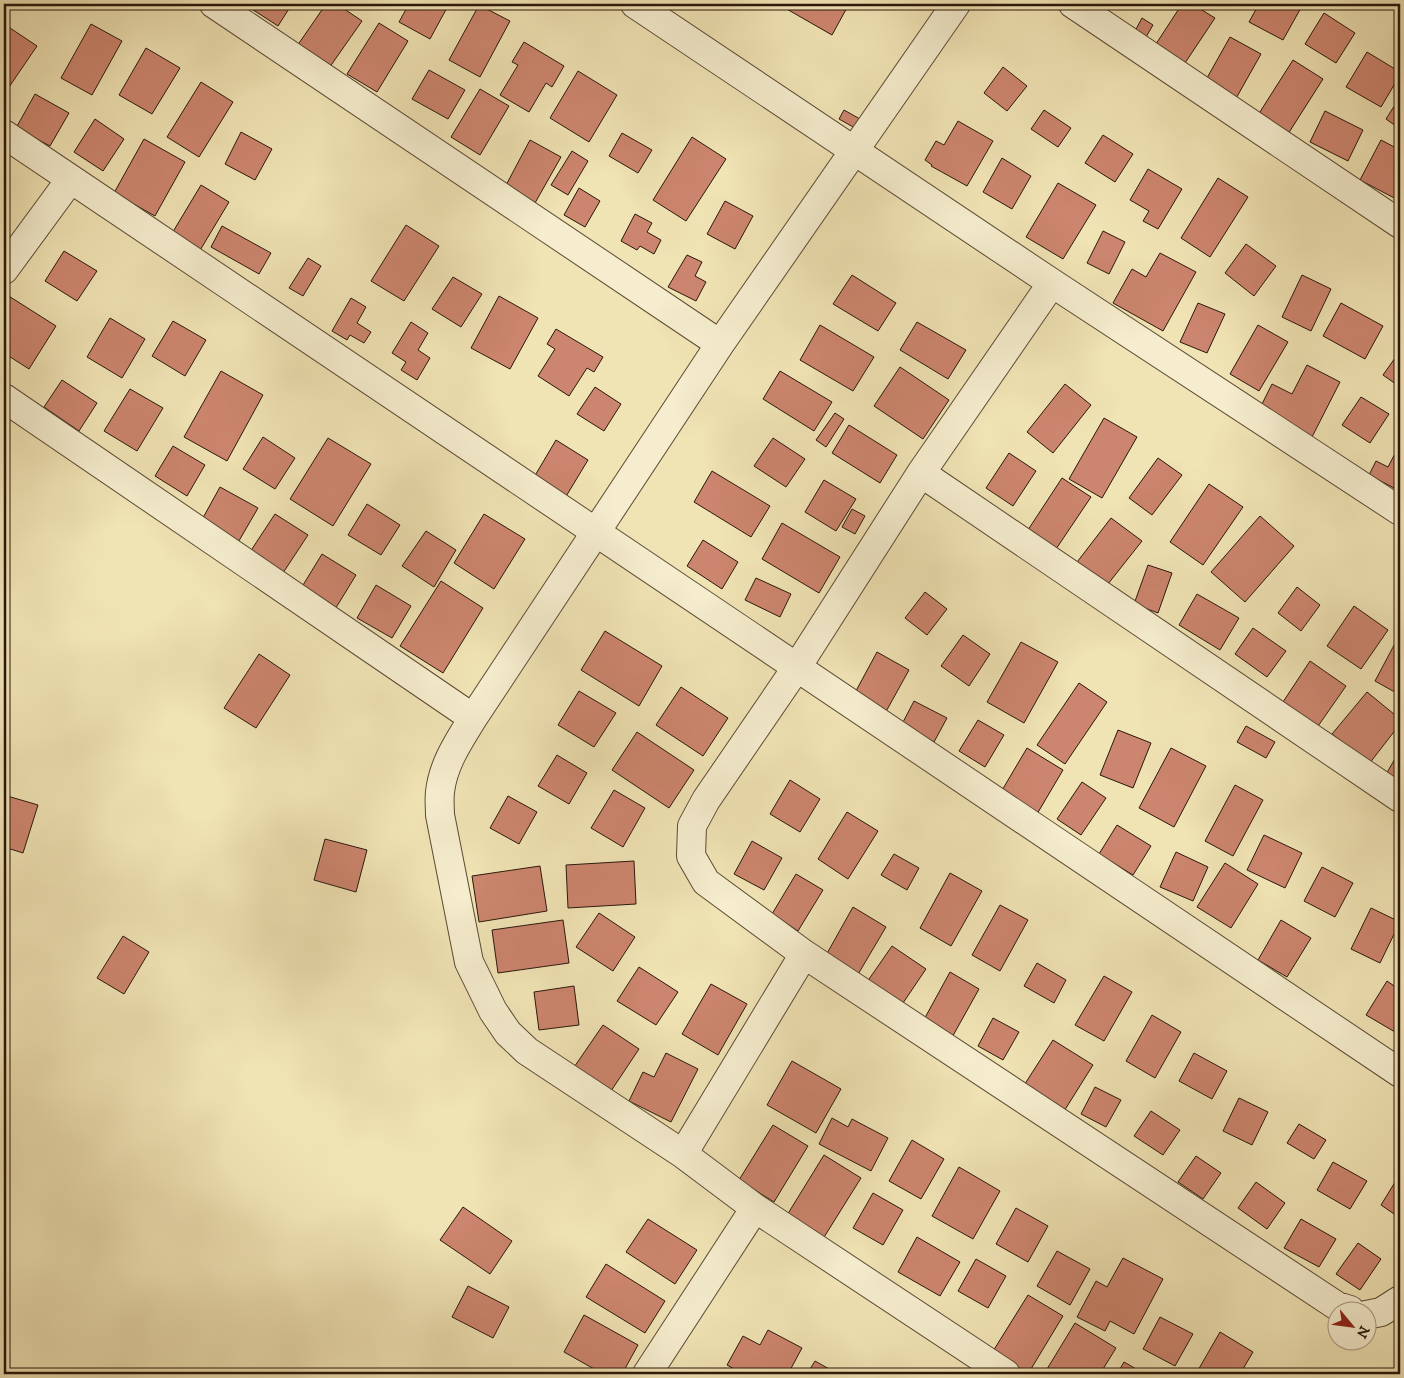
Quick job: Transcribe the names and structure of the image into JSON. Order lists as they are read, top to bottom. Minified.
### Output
{"north":"bottom right"}
